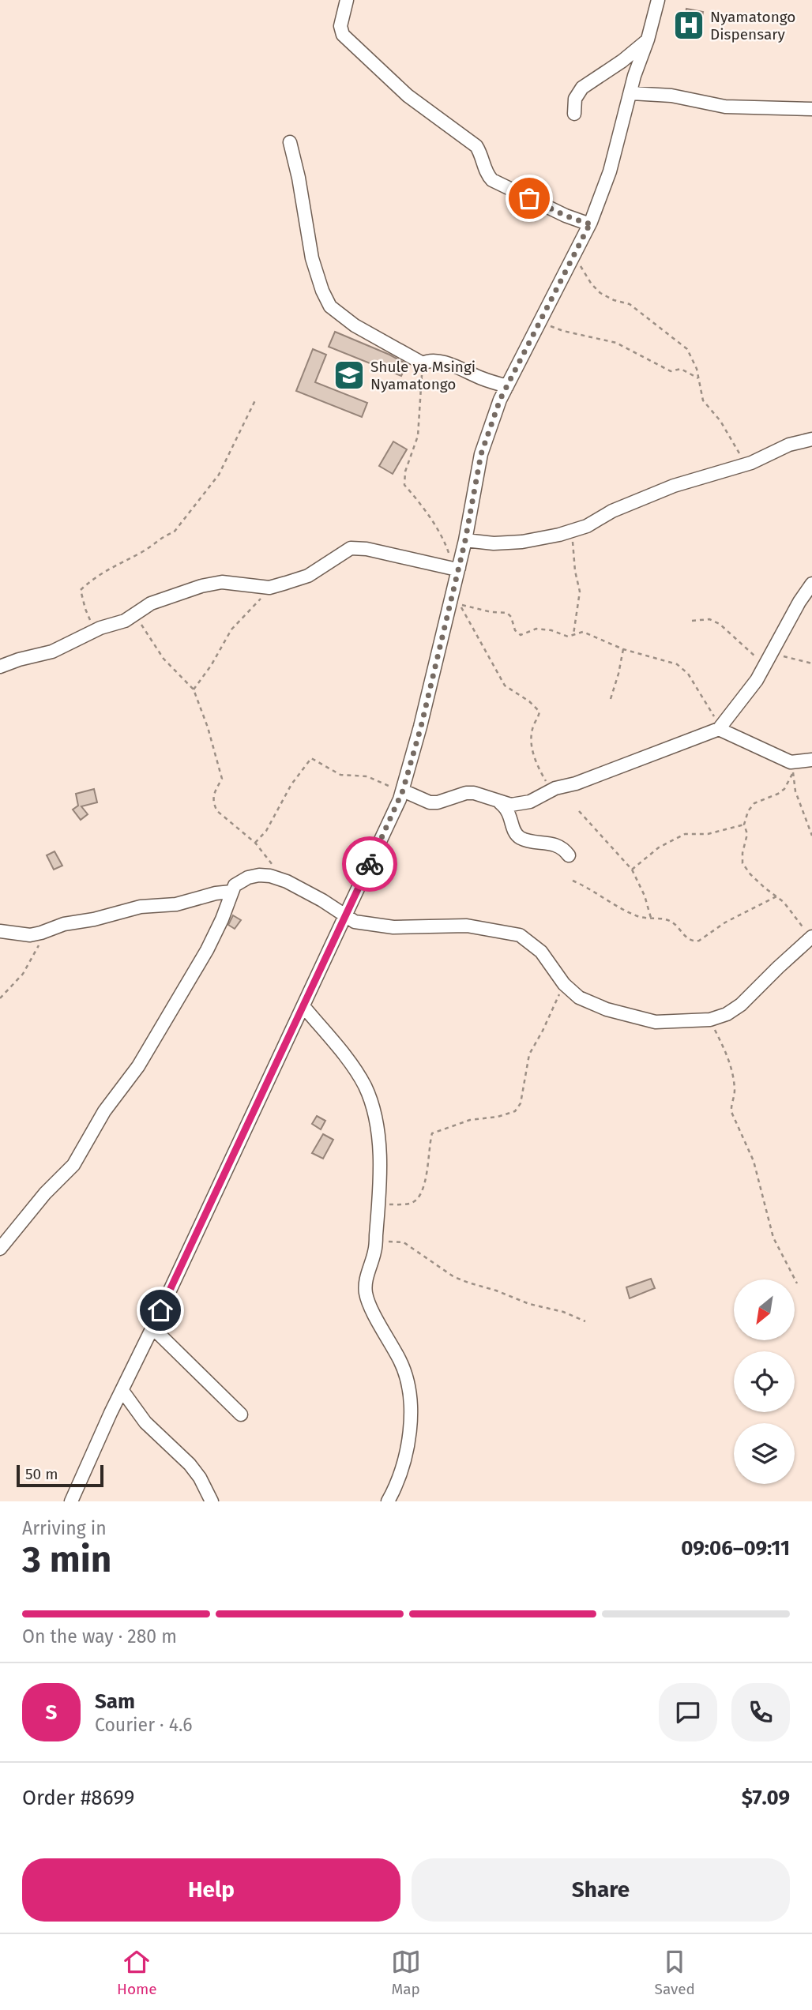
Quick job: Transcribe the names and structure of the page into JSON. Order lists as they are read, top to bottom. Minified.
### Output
{"places":{"hospital":["Nyamatongo Dispensary"],"school or university":["Shule ya Msingi Nyamatongo"]},"scale_bar":"50 m","north":"bottom left","page":{"scale":"50 m","heading":["3 min","Arriving in","09:06–09:11"],"panel":["Sam","Courier · 4.6","Order #8699","$7.09"],"bar":"On the way · 280 m","round":"S","buttons":["Help","Share"],"tabs":["Home","Map","Saved"]}}
